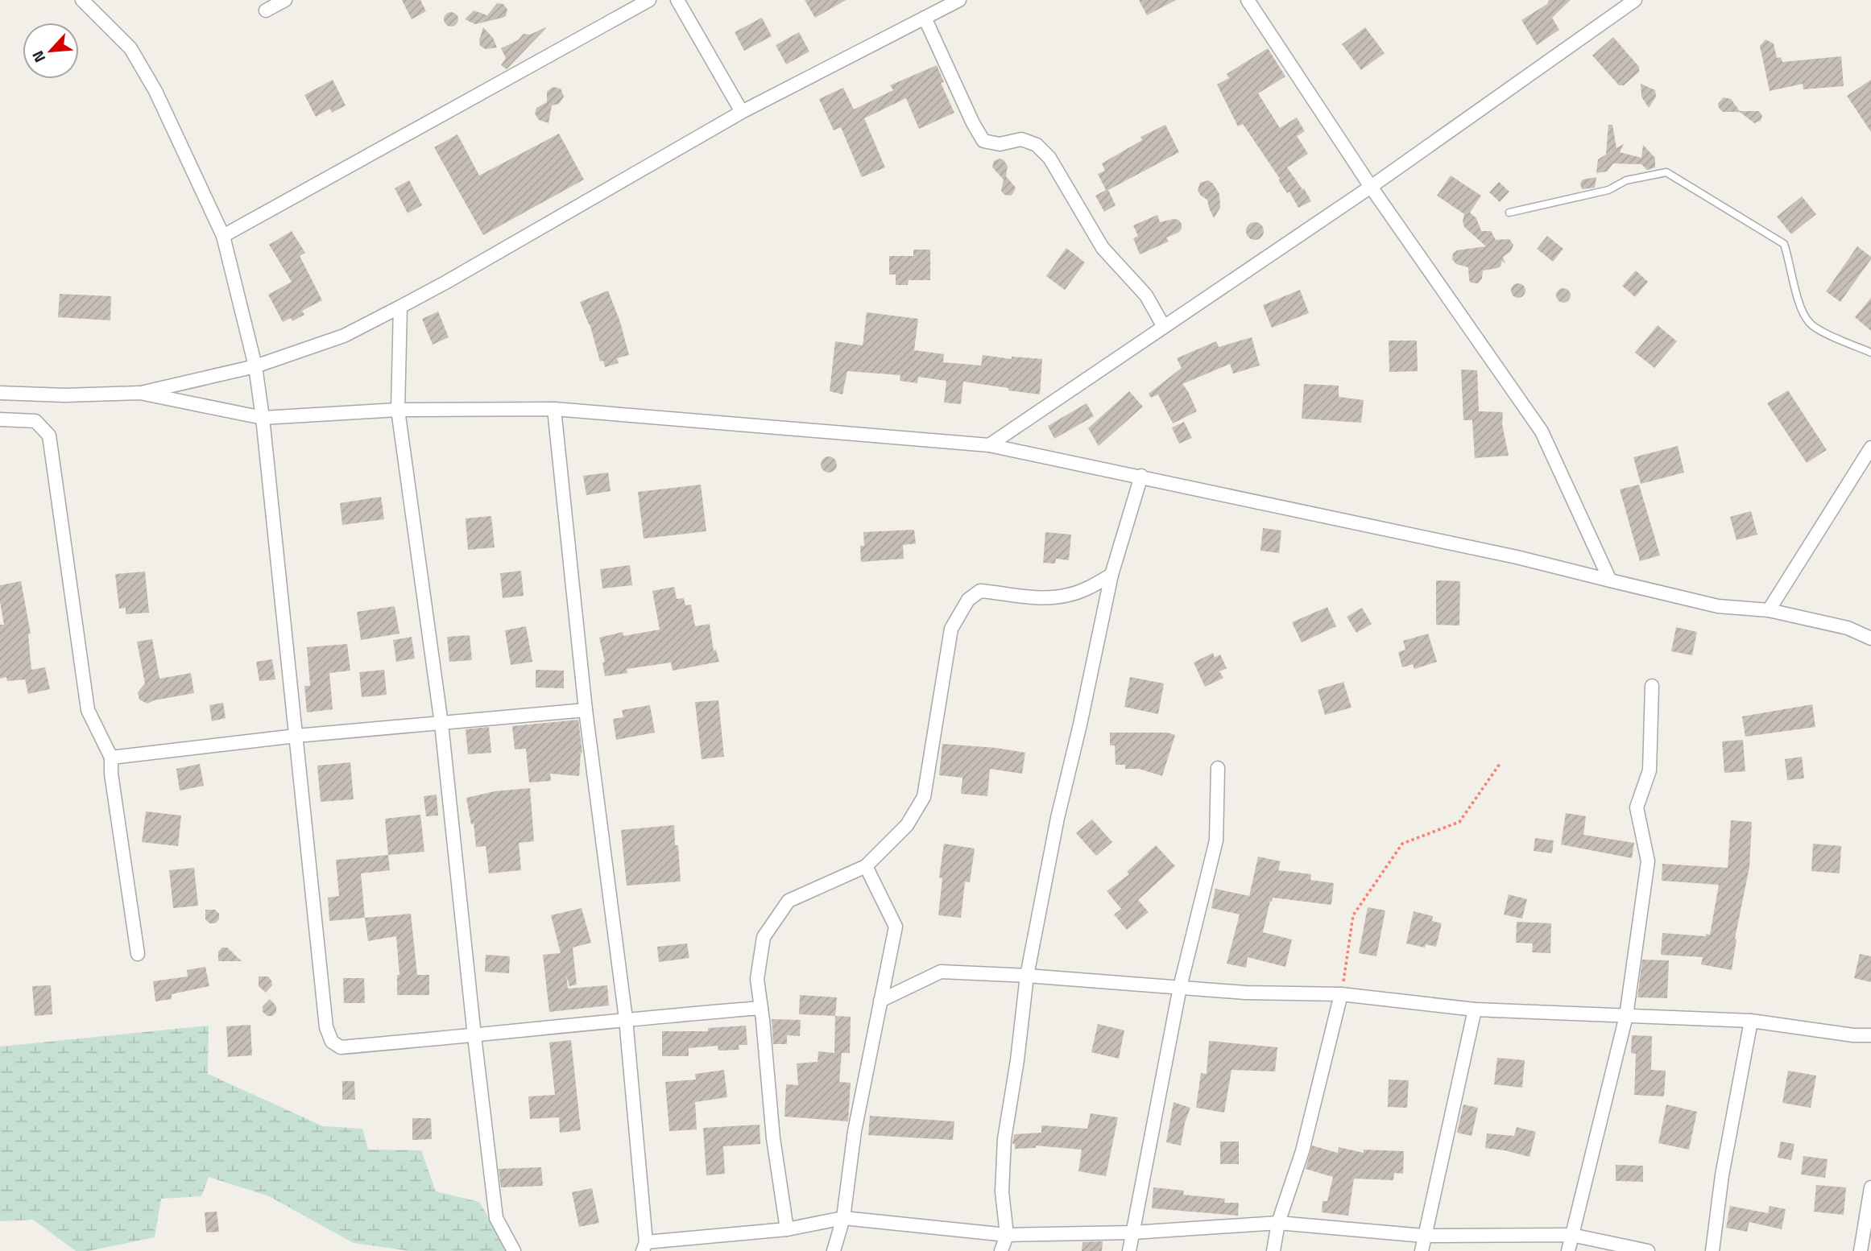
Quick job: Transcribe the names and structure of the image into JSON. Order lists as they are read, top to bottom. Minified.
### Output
{"north":"bottom left"}
